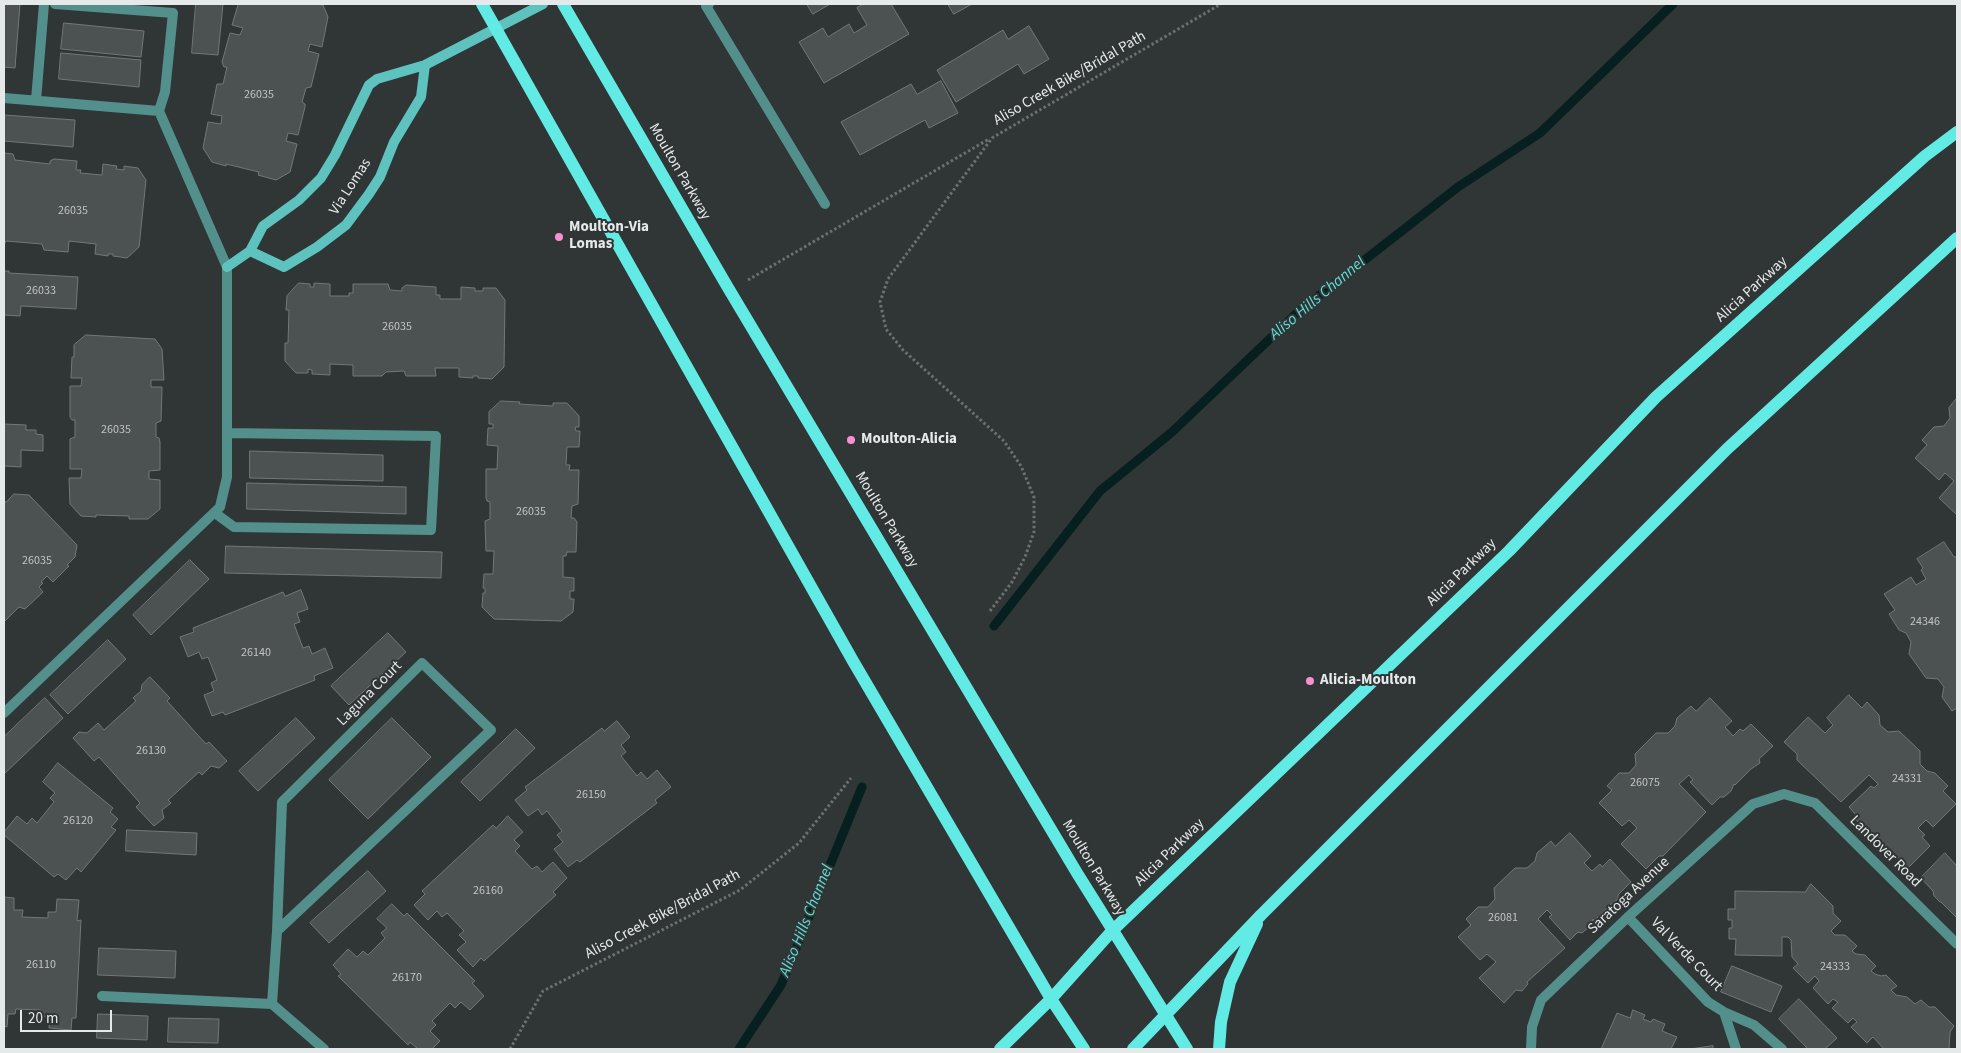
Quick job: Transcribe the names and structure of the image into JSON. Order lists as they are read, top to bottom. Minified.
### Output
{"streets":{"main road":["Moulton Parkway","Alicia Parkway"],"street":["Via Lomas","Laguna Court","Landover Road","Saratoga Avenue","Val Verde Court"],"path":["Aliso Creek Bike/Bridal Path"]},"crossings":[["Moulton Parkway","Alicia Parkway"],["Landover Road","Saratoga Avenue"],["Saratoga Avenue","Val Verde Court"]],"water":["Aliso Hills Channel"],"places":["Moulton-Via Lomas","Moulton-Alicia","Alicia-Moulton"],"house_numbers":["26035","26035","26033","26035","26035","26035","26035","24346","26140","26130","24331","26075","26150","26120","26160","26081","26110","24333","26170"],"scale_bar":"20 m"}
